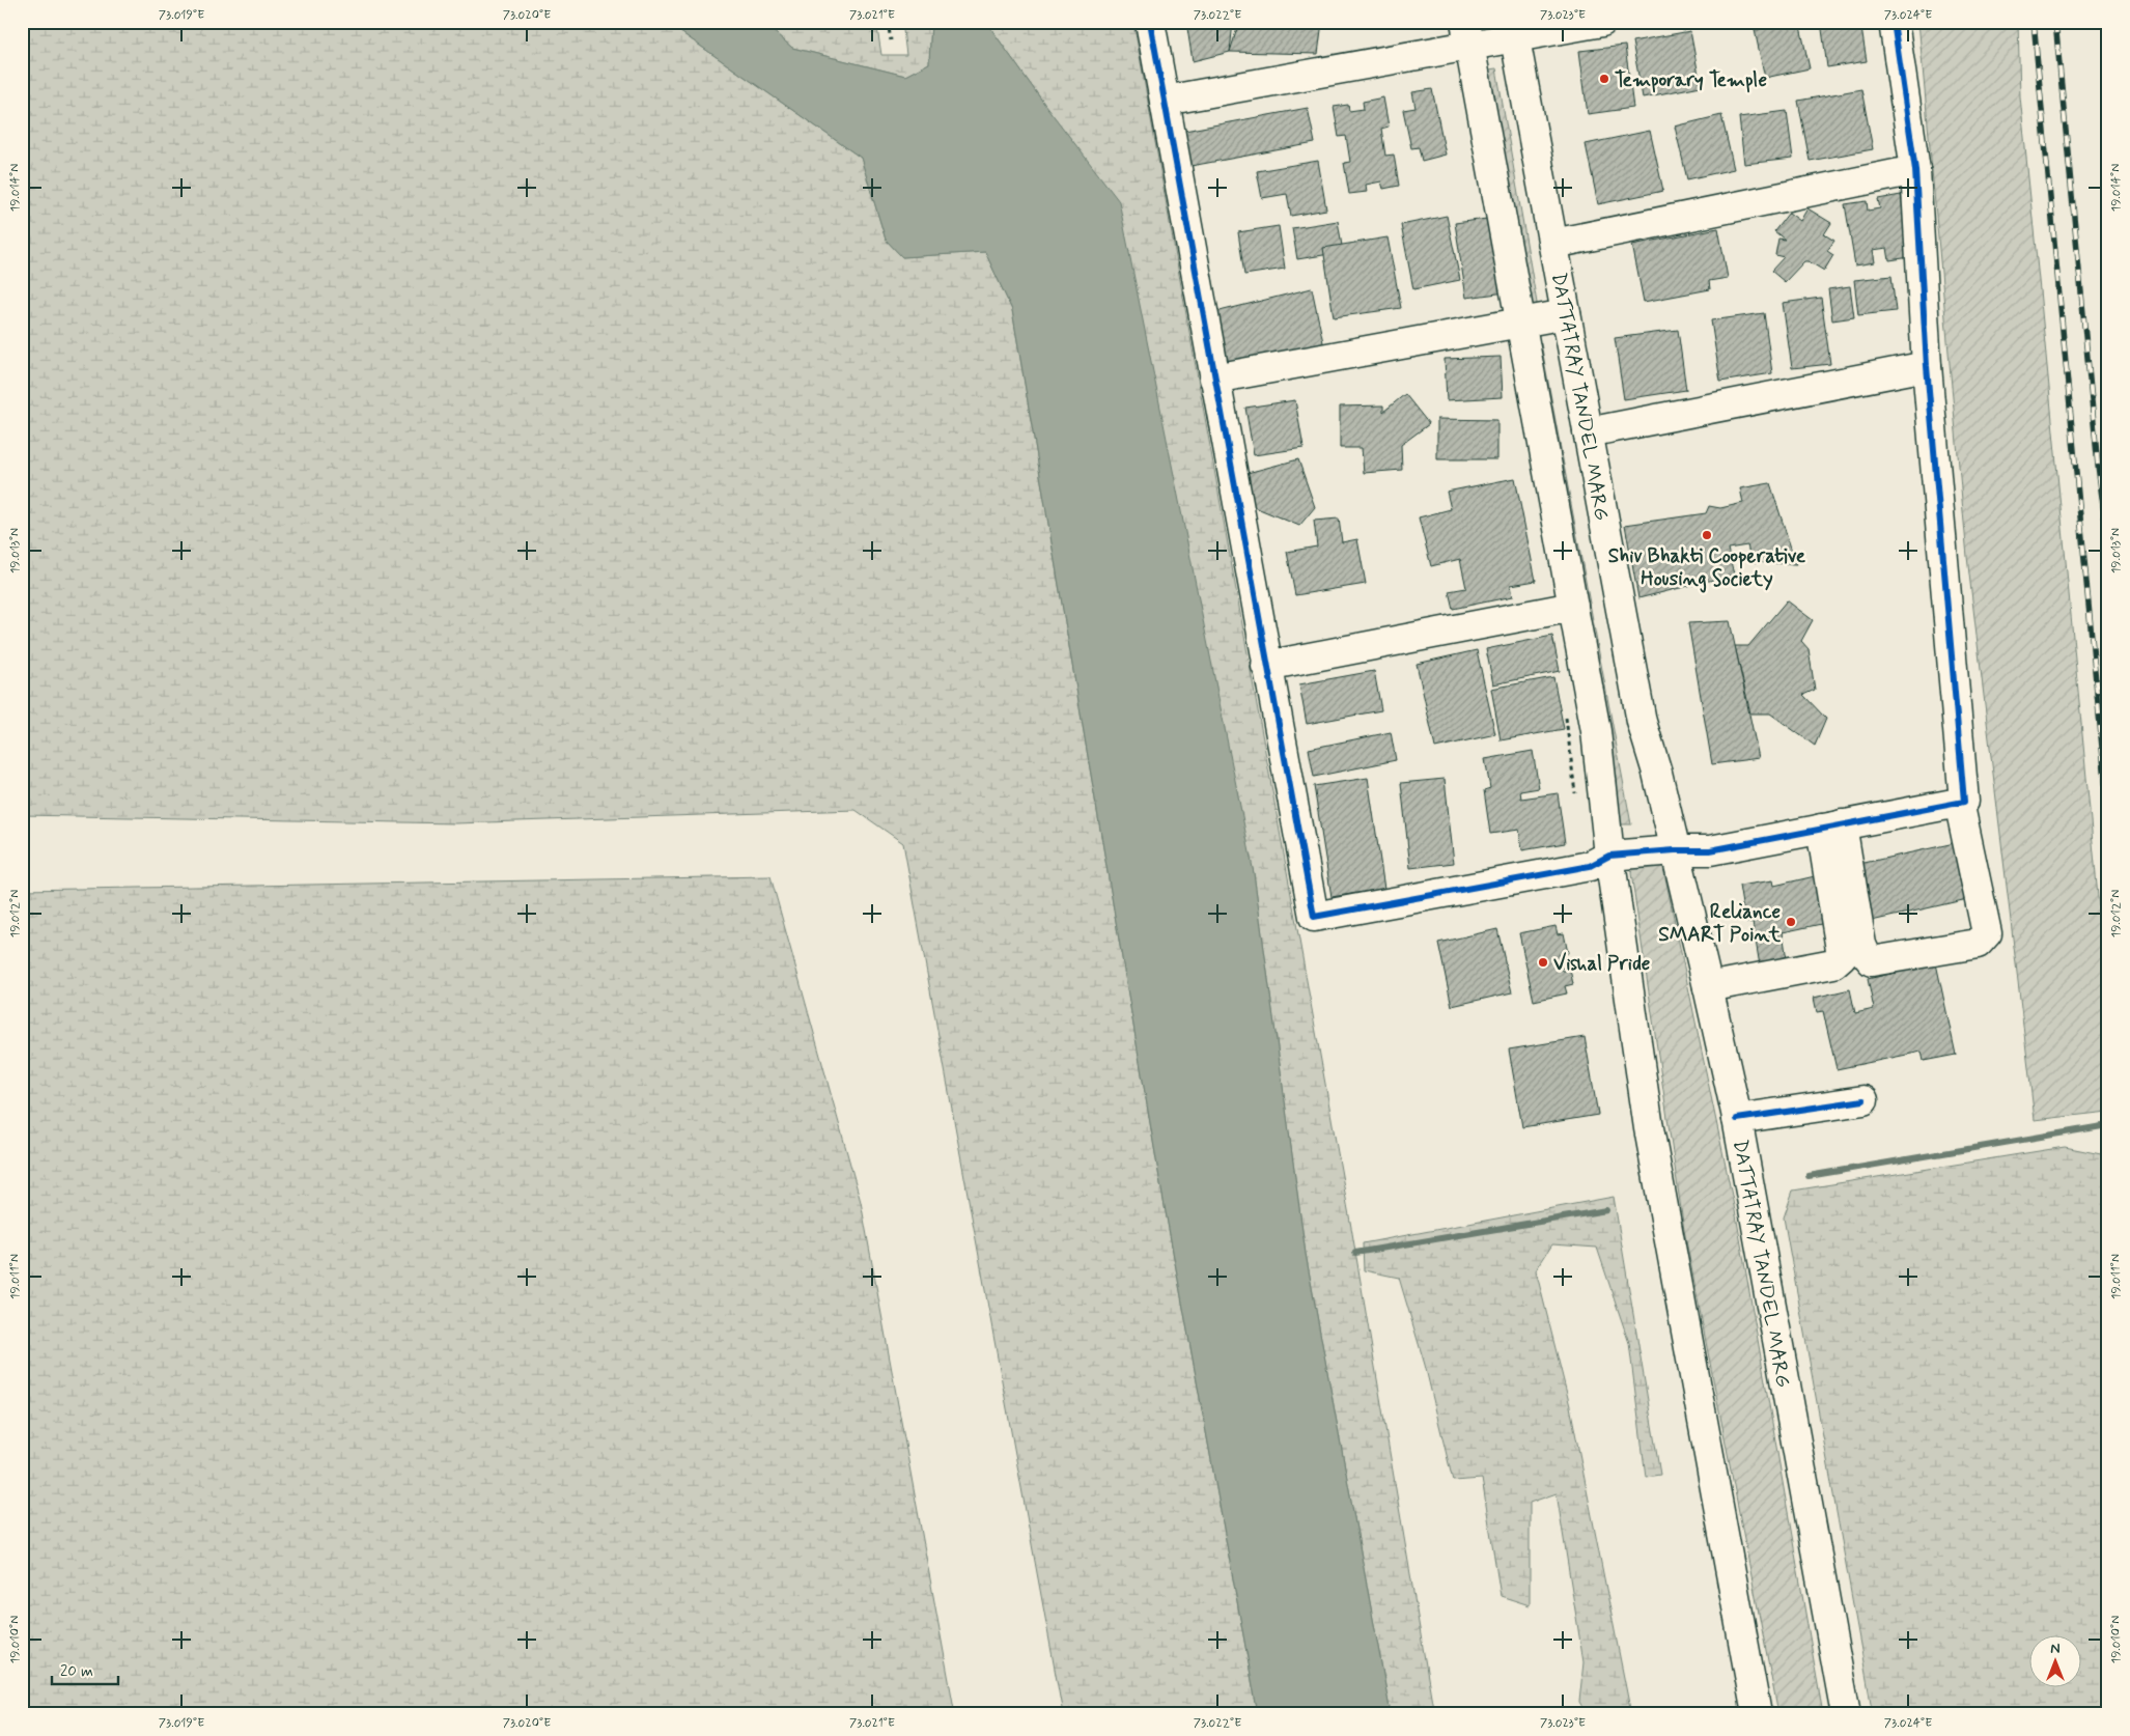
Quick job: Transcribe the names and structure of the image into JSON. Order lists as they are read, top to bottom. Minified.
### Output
{"streets":{"street":["DATTATRAY TANDEL MARG"]},"places":["Temporary Temple","Shiv Bhakti Cooperative Housing Society","Reliance SMART Point","Vishal Pride"],"scale_bar":"20 m","north":"top","coordinates":["73.019°E","73.020°E","73.021°E","73.022°E","73.023°E","73.024°E","19.014°N","19.013°N","19.012°N","19.011°N","19.010°N"]}
